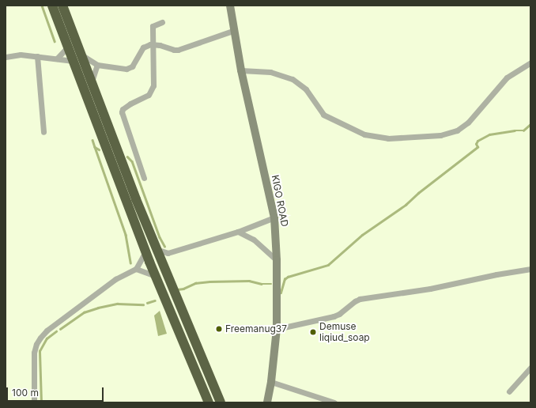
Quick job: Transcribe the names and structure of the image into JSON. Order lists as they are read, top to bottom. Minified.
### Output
{"streets":{"street":["KIGO ROAD"]},"places":["Freemanug37","Demuse liqiud_soap"],"scale_bar":"100 m"}
